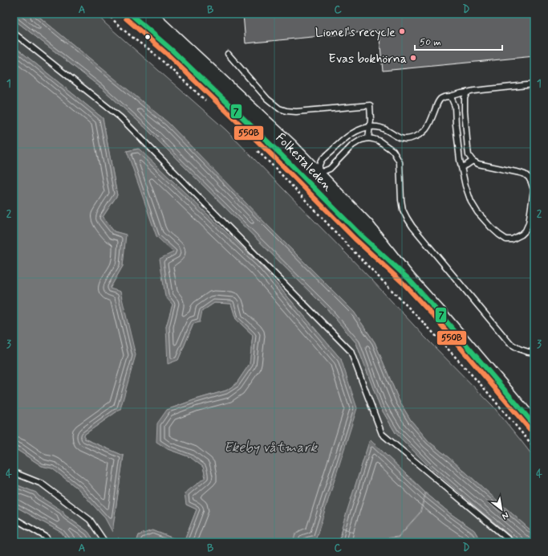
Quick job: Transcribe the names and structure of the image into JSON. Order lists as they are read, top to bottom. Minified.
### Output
{"streets":{"main road":["Folkestaleden"]},"water":["Ekeby våtmark"],"places":["Lionel's recycle","Evas bokhörna"],"lines":["transit line 7","transit line 550B"],"scale_bar":"50 m","north":"bottom right","grid":{"columns":["A","B","C","D"],"rows":["1","2","3","4"]}}
